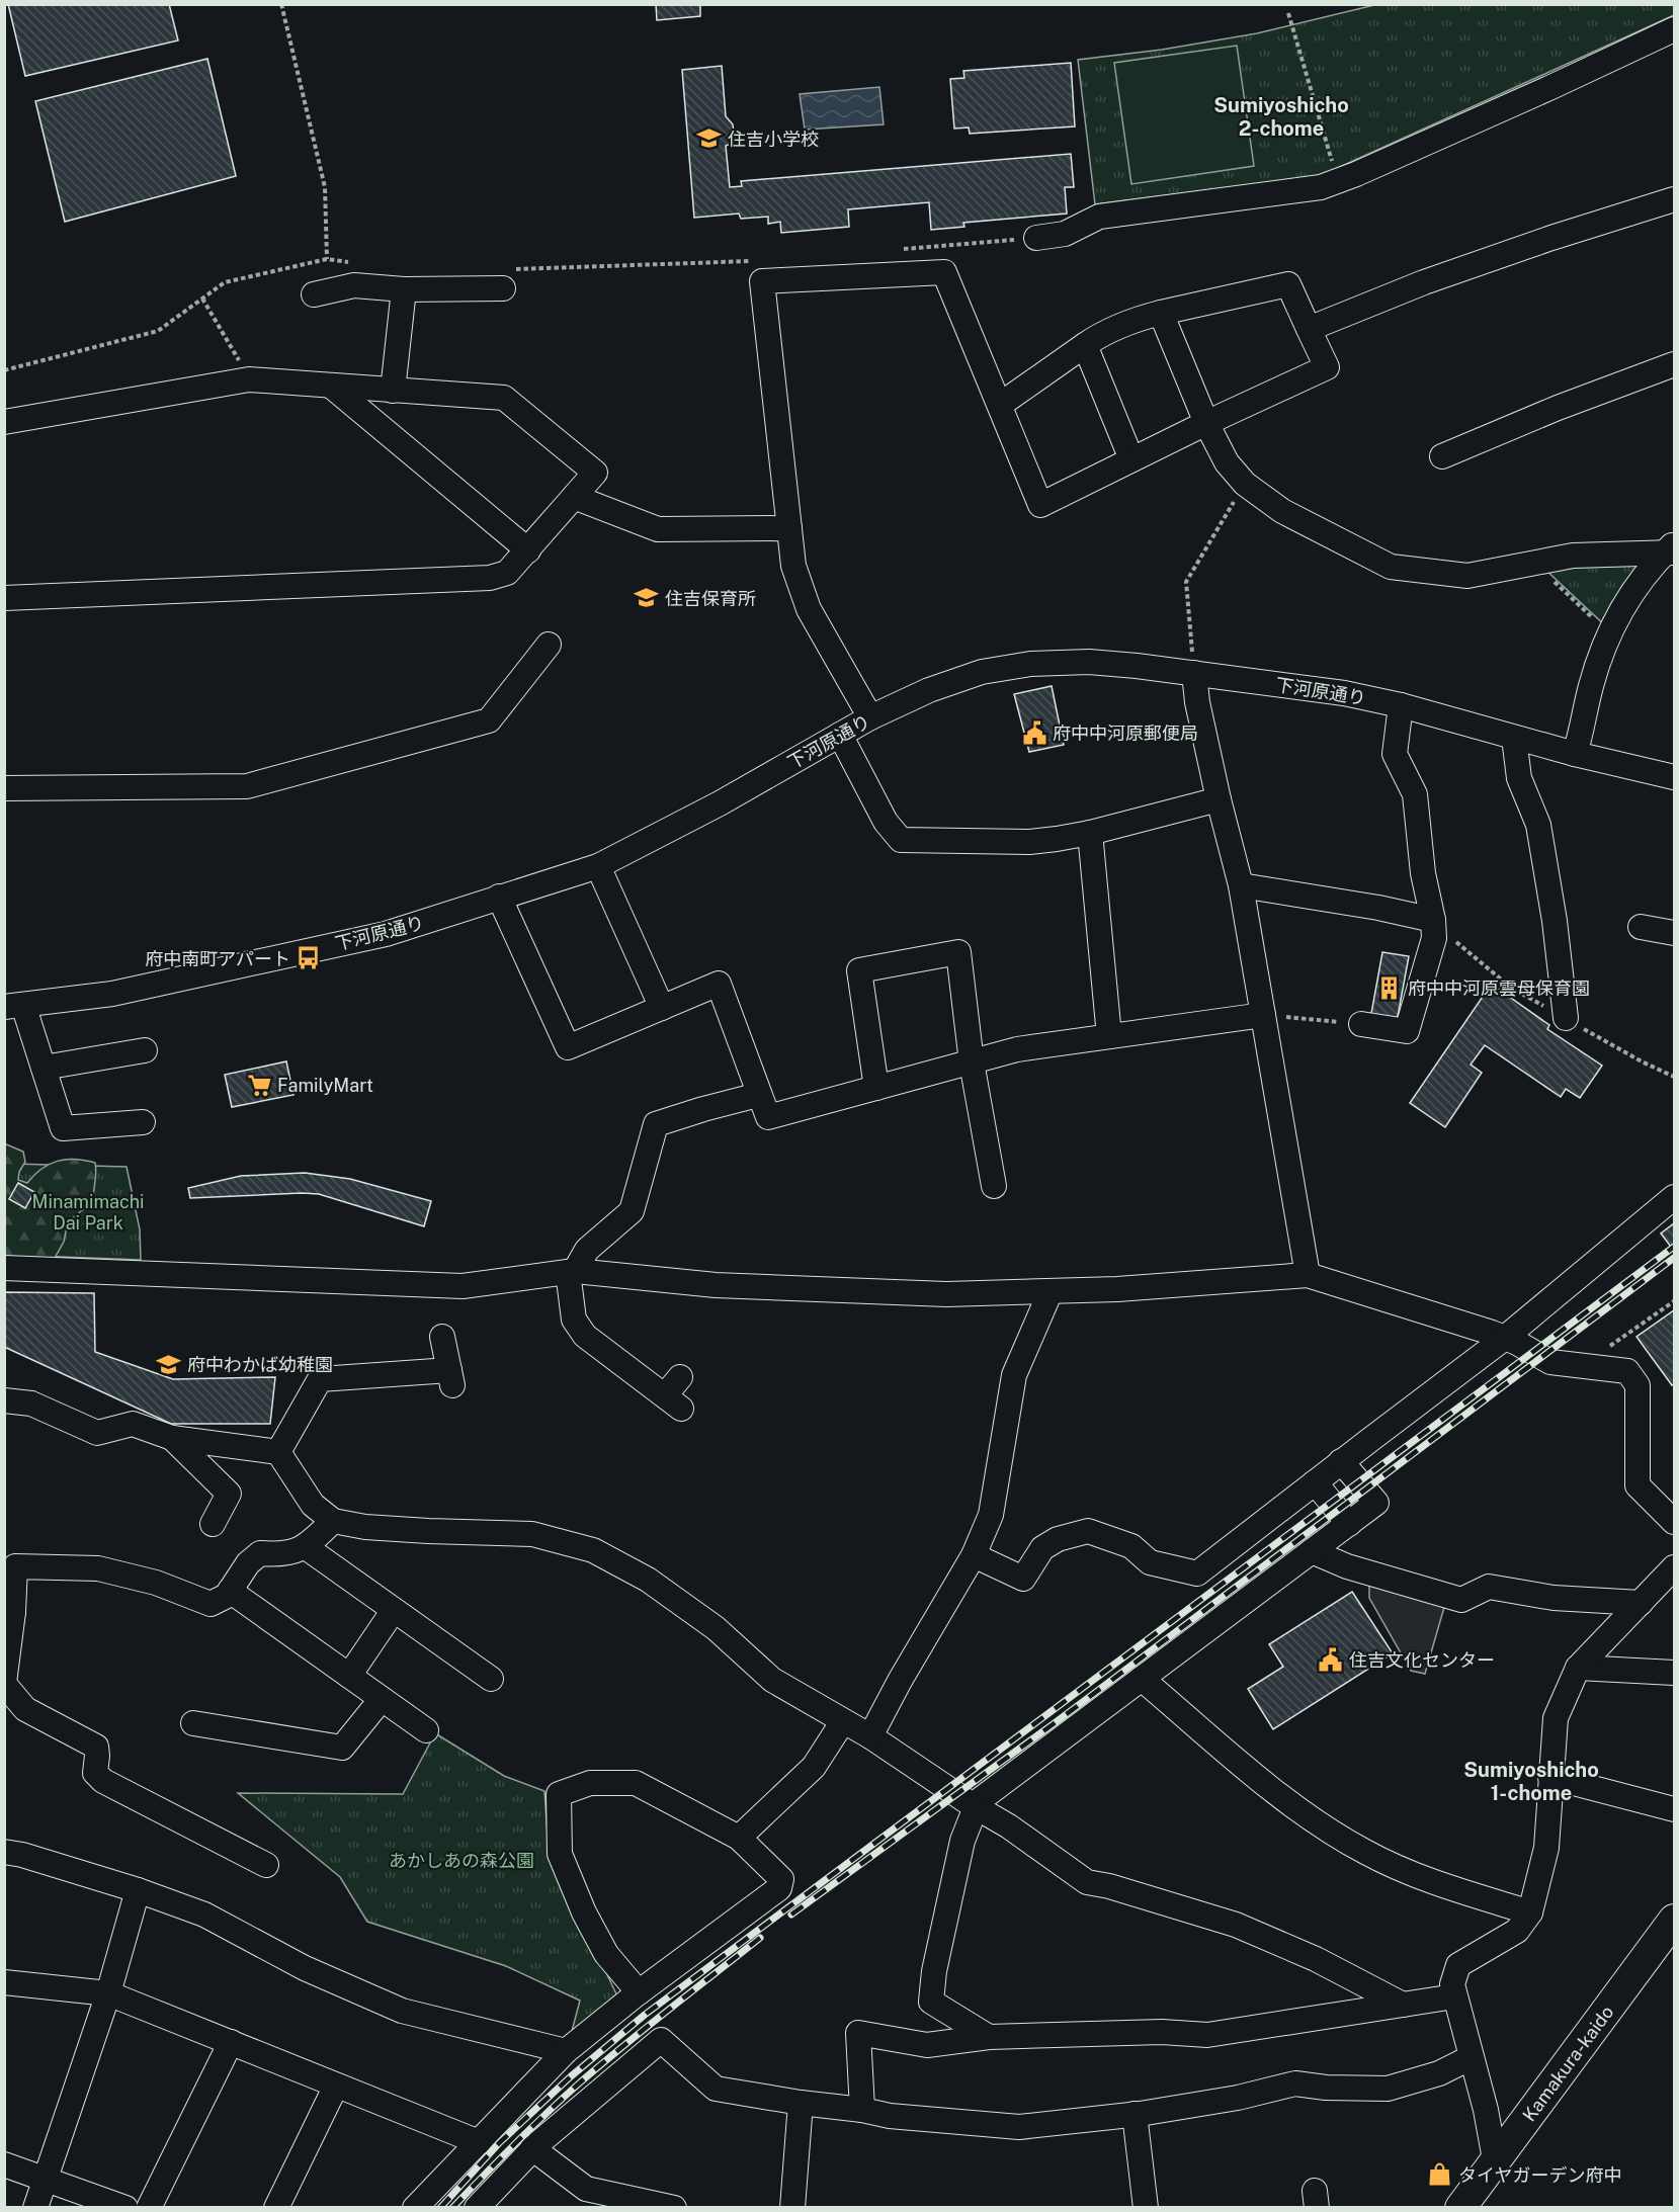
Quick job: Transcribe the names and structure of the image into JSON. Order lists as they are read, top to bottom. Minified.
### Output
{"streets":{"main road":["Kamakura-kaido"],"street":["下河原通り"]},"districts":["Sumiyoshicho 2-chome","Sumiyoshicho 1-chome"],"parks":["Minamimachi Dai Park","あかしあの森公園"],"places":{"school or university":["住吉小学校","住吉保育所","府中わかば幼稚園"],"public building":["府中中河原郵便局","住吉文化センター"],"bus stop":["府中南町アパート"],"building":["府中中河原雲母保育園"],"supermarket":["FamilyMart"],"shop":["タイヤガーデン府中"]}}
